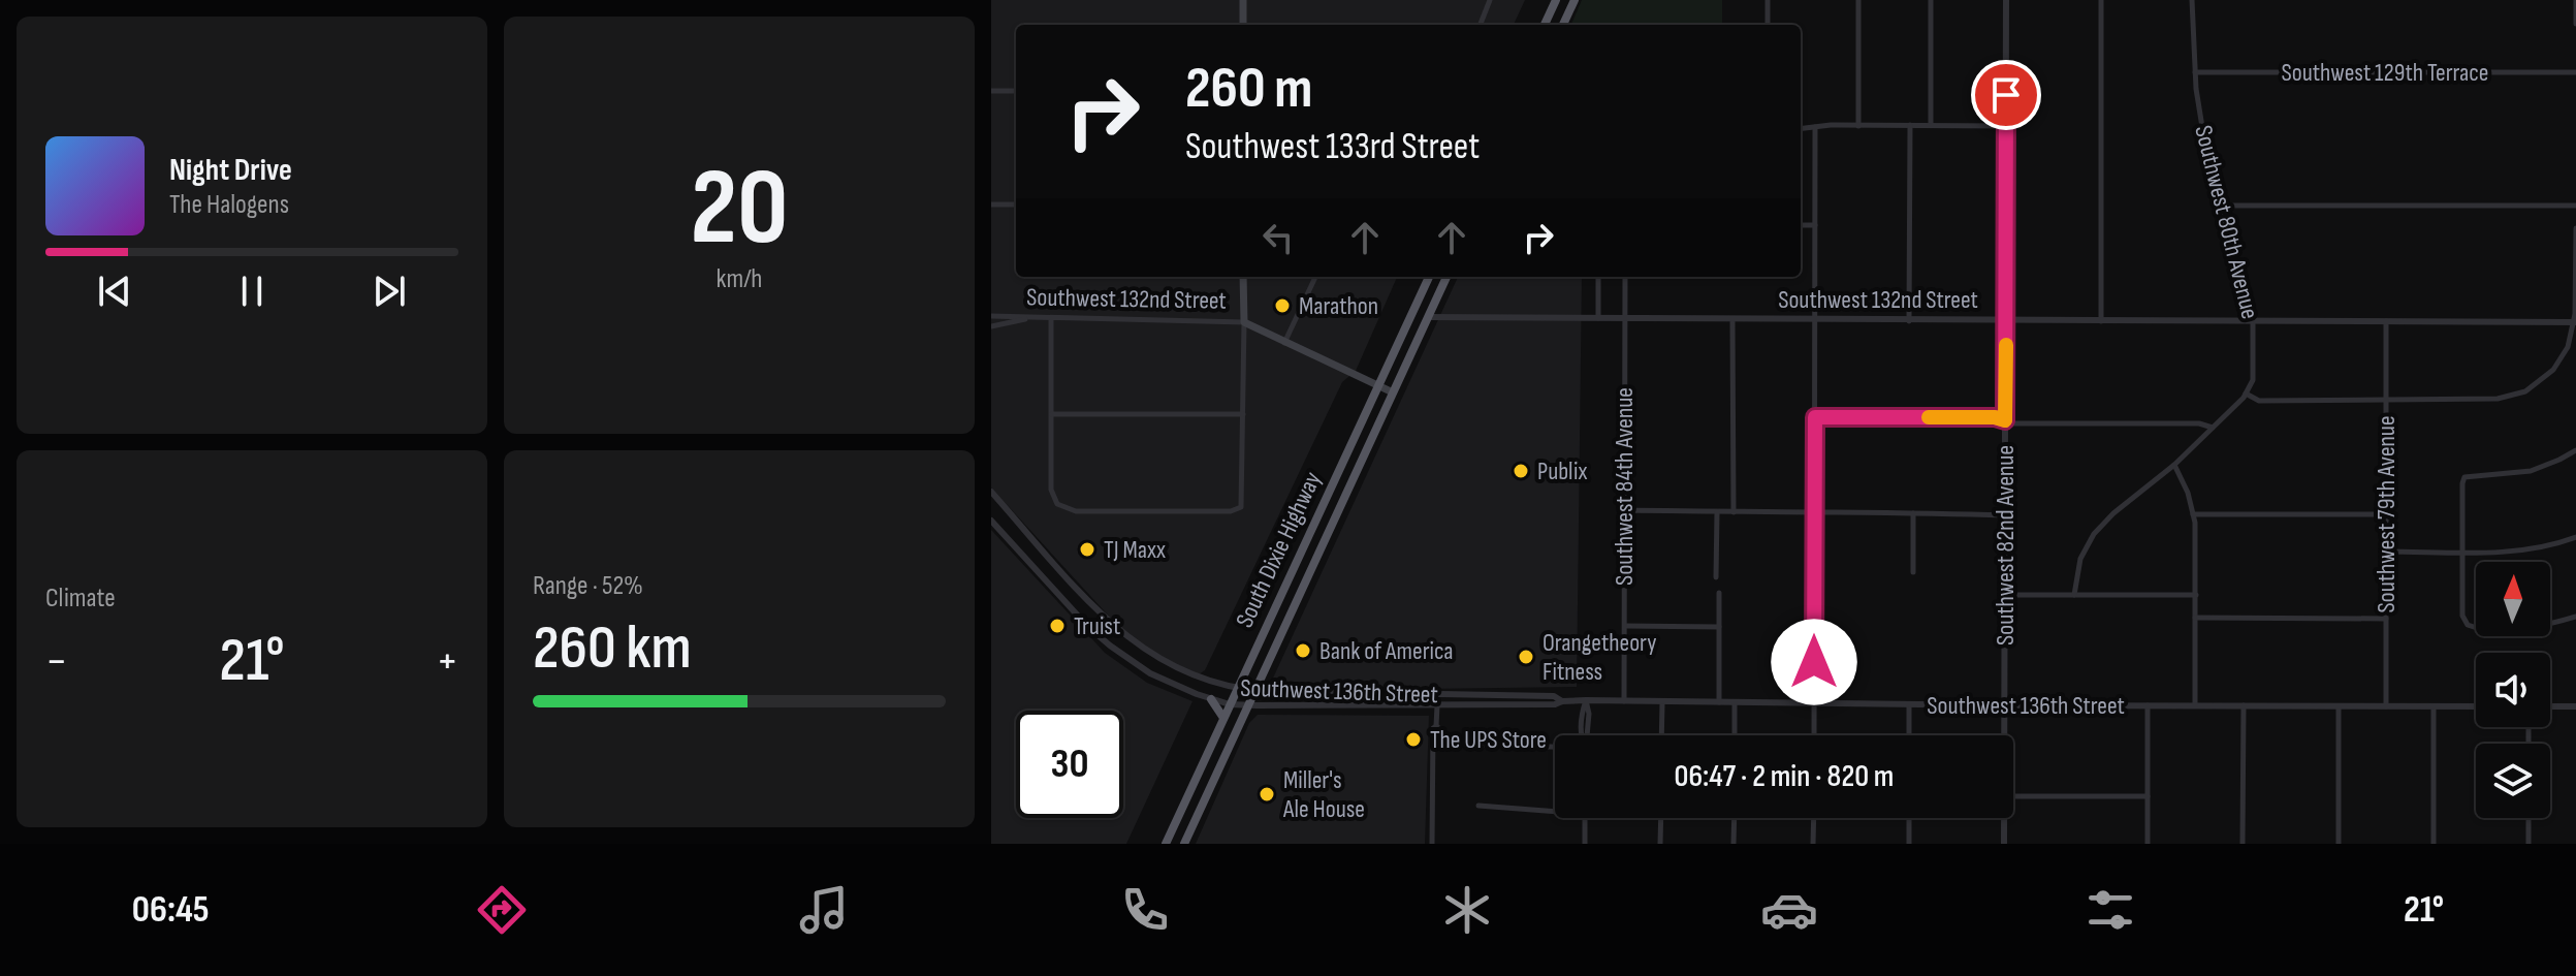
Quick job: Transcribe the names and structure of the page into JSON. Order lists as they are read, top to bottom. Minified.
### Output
{"streets":{"highway":["South Dixie Highway"],"main road":["Southwest 132nd Street"],"street":["Southwest 129th Terrace","Southwest 80th Avenue","Southwest 84th Avenue","Southwest 79th Avenue","Southwest 82nd Avenue","Southwest 136th Street"]},"crossings":[["Southwest 129th Terrace","Southwest 80th Avenue"],["Southwest 80th Avenue","Southwest 132nd Street"],["Southwest 132nd Street","Southwest 84th Avenue"],["Southwest 132nd Street","Southwest 79th Avenue"],["Southwest 132nd Street","Southwest 82nd Avenue"],["Southwest 132nd Street","South Dixie Highway"],["Southwest 84th Avenue","Southwest 136th Street"],["Southwest 79th Avenue","Southwest 136th Street"],["Southwest 82nd Avenue","Southwest 136th Street"],["South Dixie Highway","Southwest 136th Street"]],"places":["Marathon","Publix","TJ Maxx","Truist","Bank of America","Orangetheory Fitness","The UPS Store","Miller's Ale House"],"north":"top","page":{"tile":[["20","km/h"],"Climate",["Range · 52%","260 km"]],"turn":["260 m","Southwest 133rd Street"],"song":["Night Drive","The Halogens"],"heat":["−","21°","+"],"limit":"30","trip":"06:47 · 2 min · 820 m","tabs":["06:45","21°"]}}
